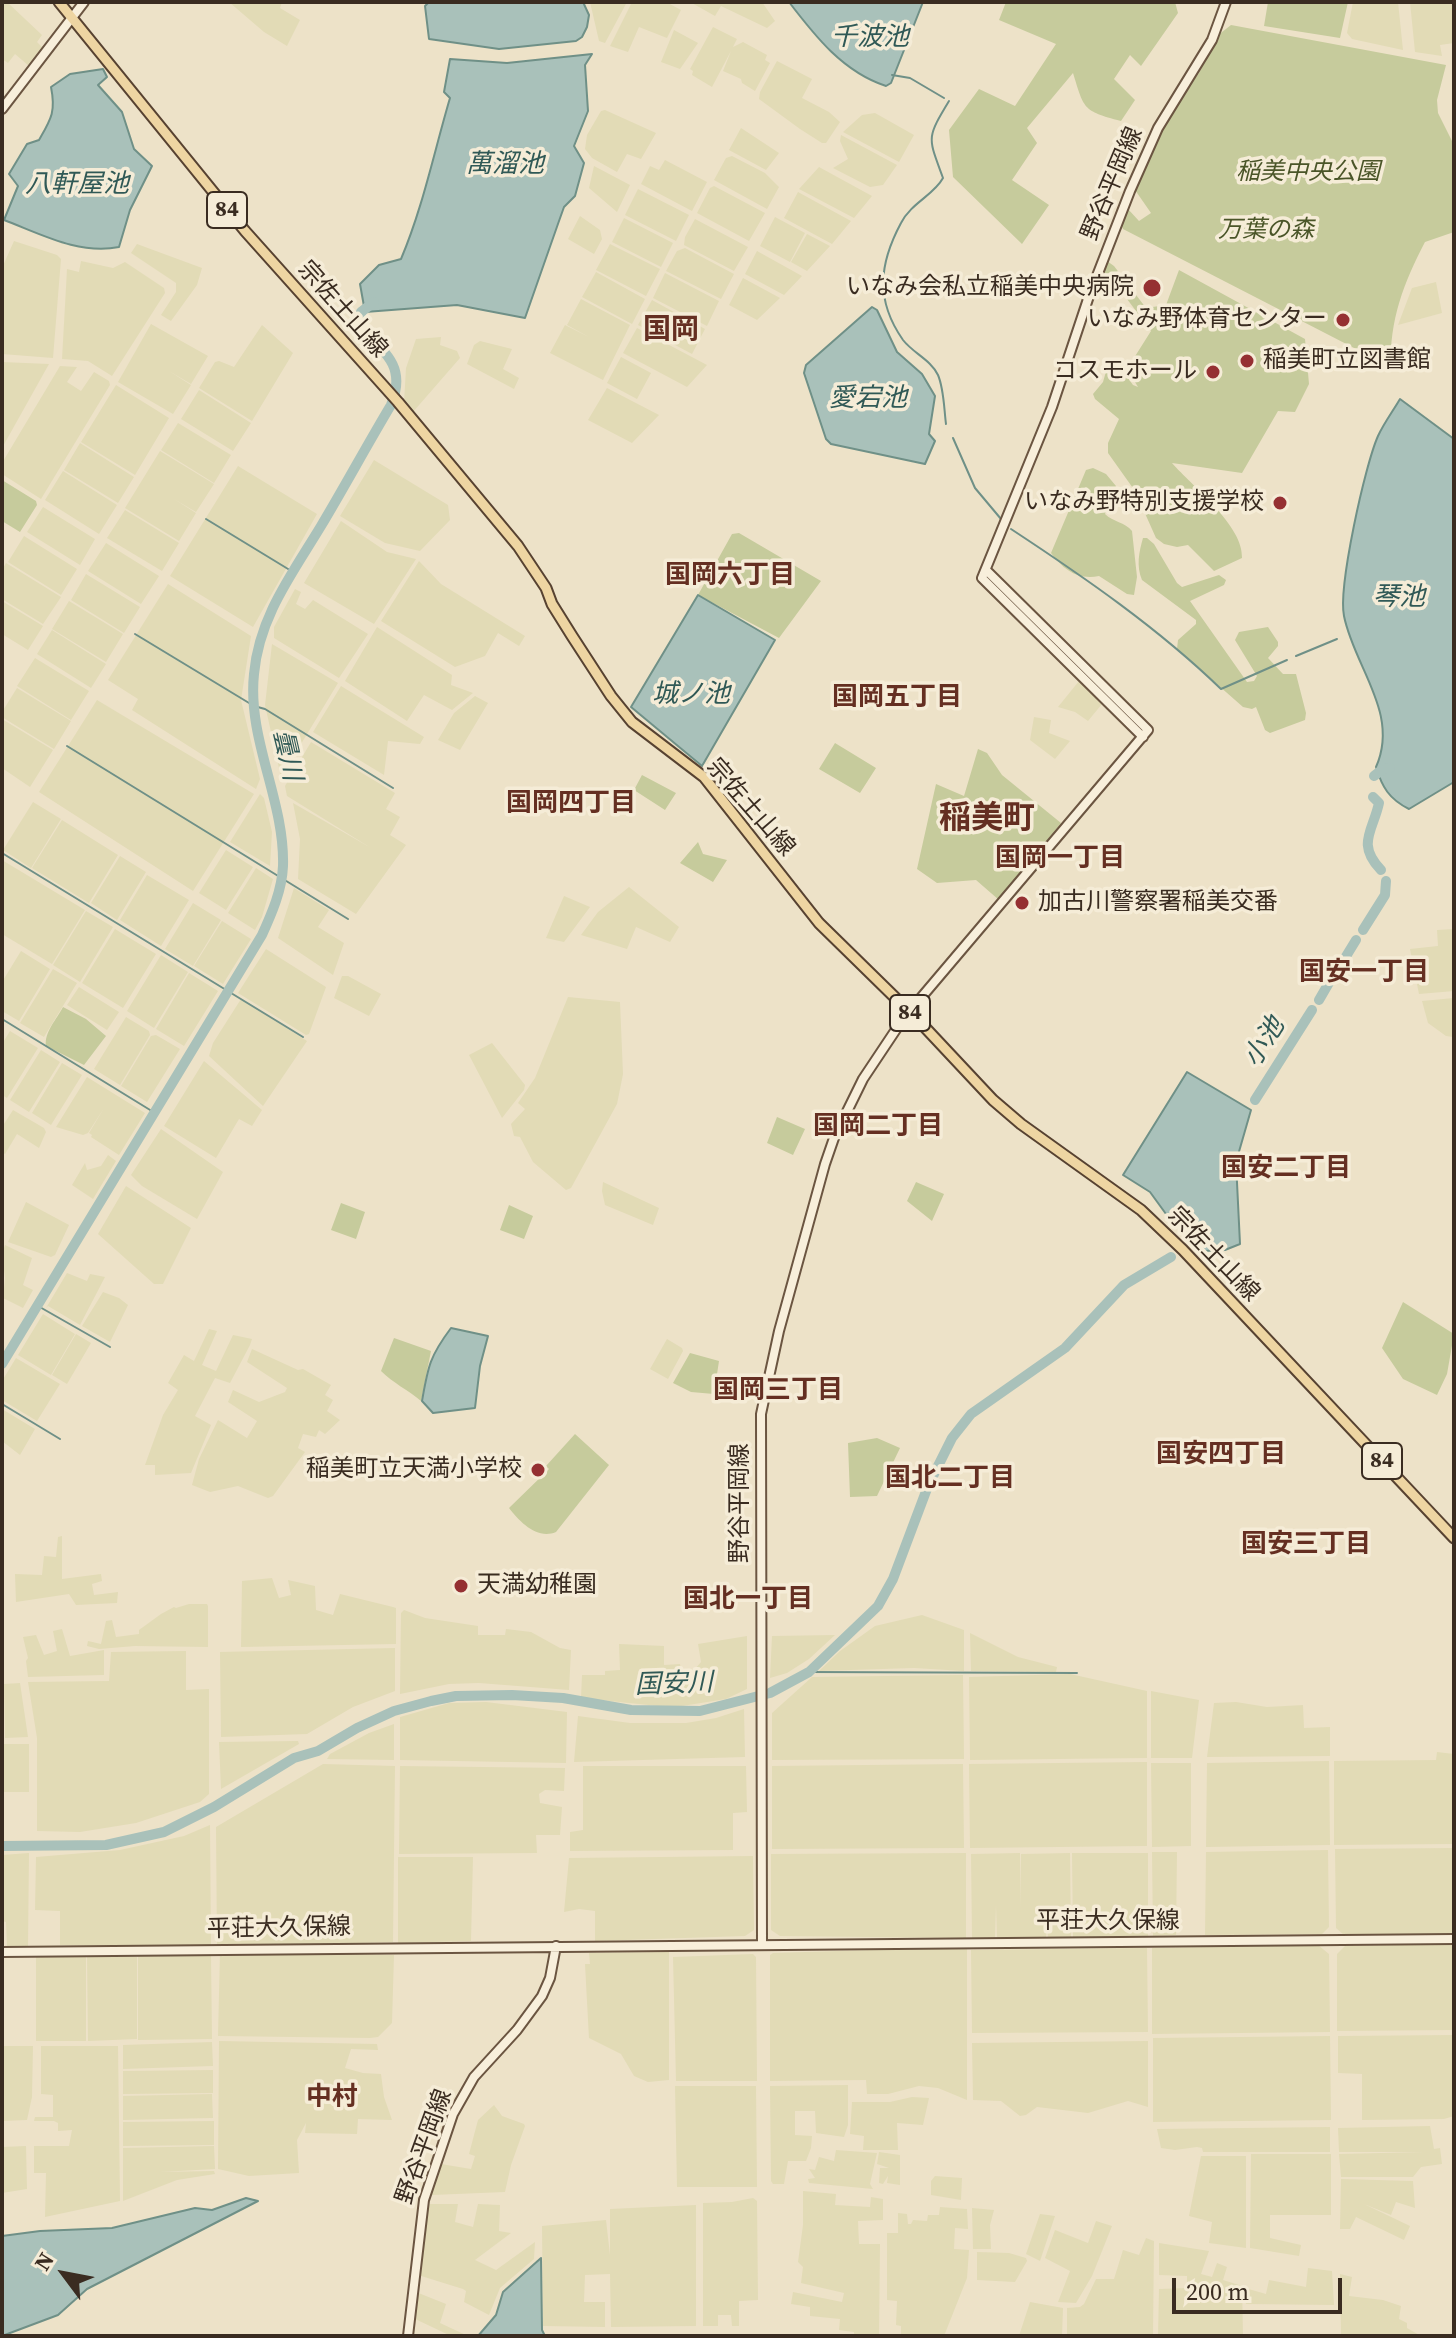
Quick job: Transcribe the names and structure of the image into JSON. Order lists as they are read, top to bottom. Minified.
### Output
{"streets":{"main road":["野谷平岡線","84","宗佐土山線","平荘大久保線"]},"crossings":[["野谷平岡線","宗佐土山線"],["野谷平岡線","平荘大久保線"]],"districts":["国岡","国岡六丁目","国岡五丁目","国岡四丁目","稲美町","国岡一丁目","国安一丁目","国岡二丁目","国安二丁目","国岡三丁目","国安四丁目","国北二丁目","国安三丁目","国北一丁目","中村"],"water":["千波池","萬溜池","八軒屋池","愛宕池","琴池","城ノ池","曇川","小池","国安川"],"parks":["稲美中央公園","万葉の森"],"places":["いなみ会私立稲美中央病院","いなみ野体育センター","稲美町立図書館","コスモホール","いなみ野特別支援学校","加古川警察署稲美交番","稲美町立天満小学校","天満幼稚園"],"scale_bar":"200 m","north":"top left"}
